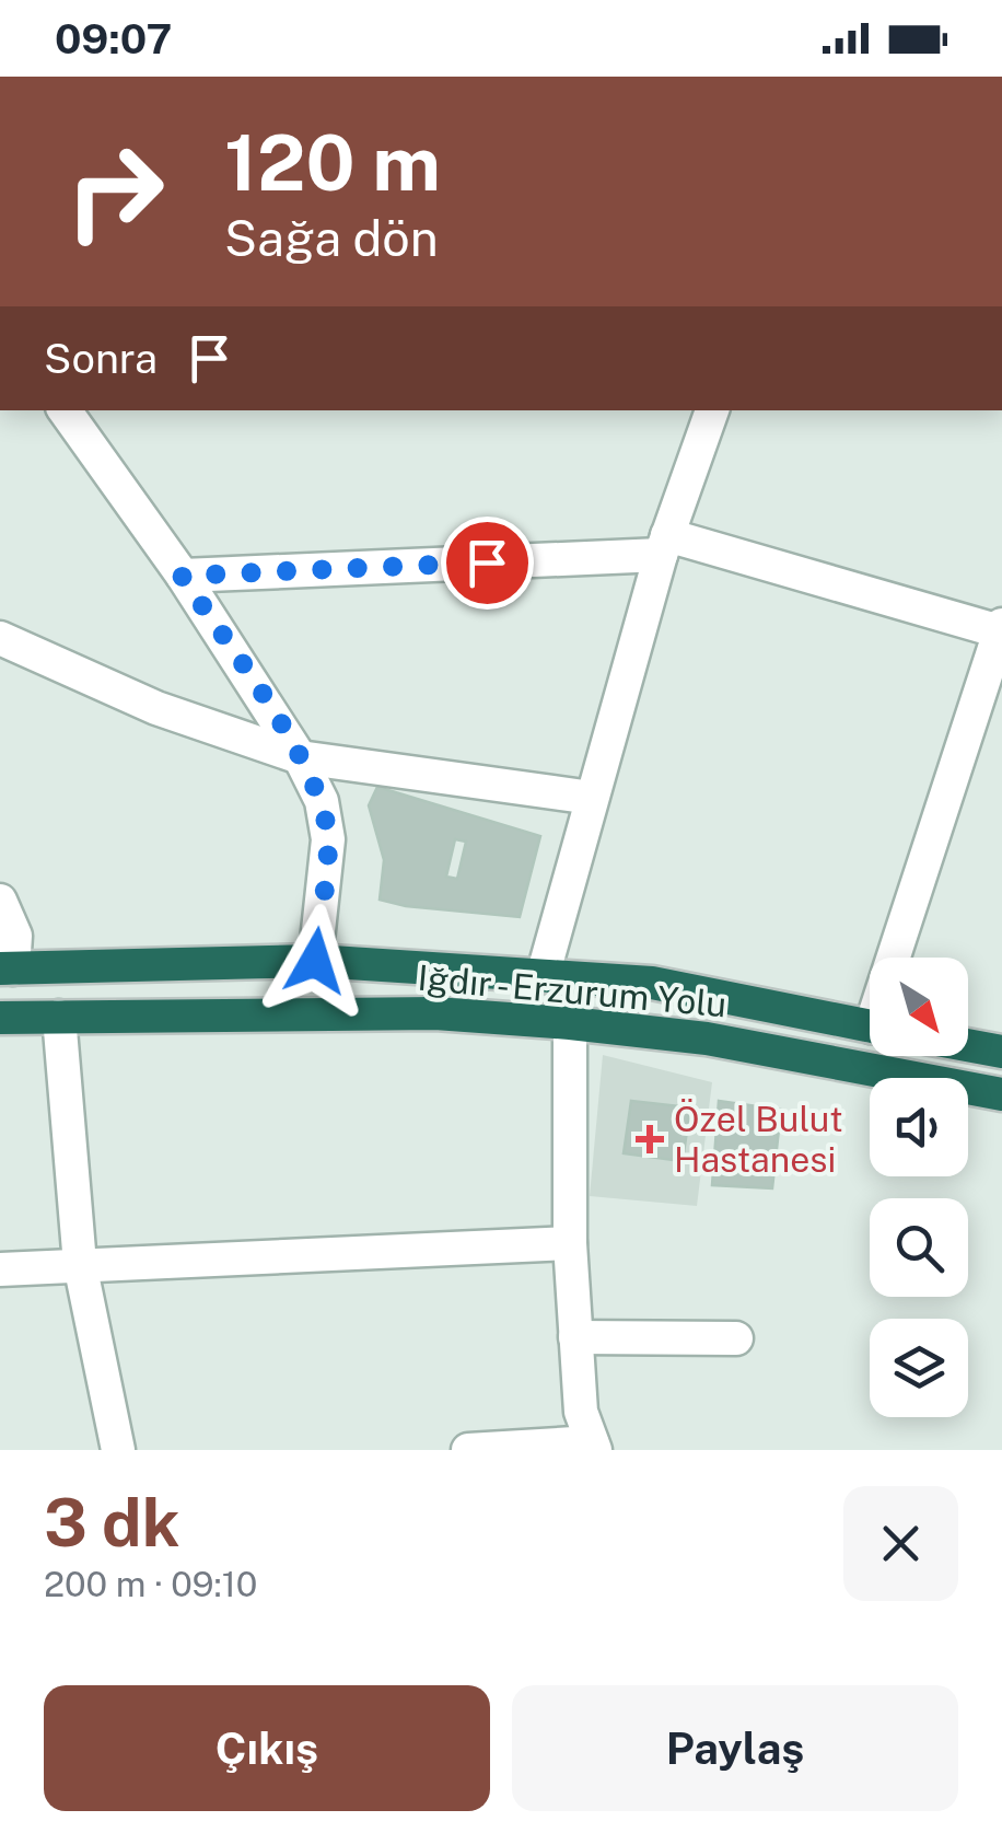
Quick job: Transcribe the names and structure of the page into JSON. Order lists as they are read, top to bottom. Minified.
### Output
{"streets":{"highway":["Iğdır - Erzurum Yolu"]},"places":{"health":["Özel Bulut Hastanesi"]},"north":"bottom right","page":{"status":"09:07","turn":["120 m","Sağa dön"],"then":"Sonra","heading":["3 dk","200 m · 09:10"],"buttons":["Çıkış","Paylaş"]}}
